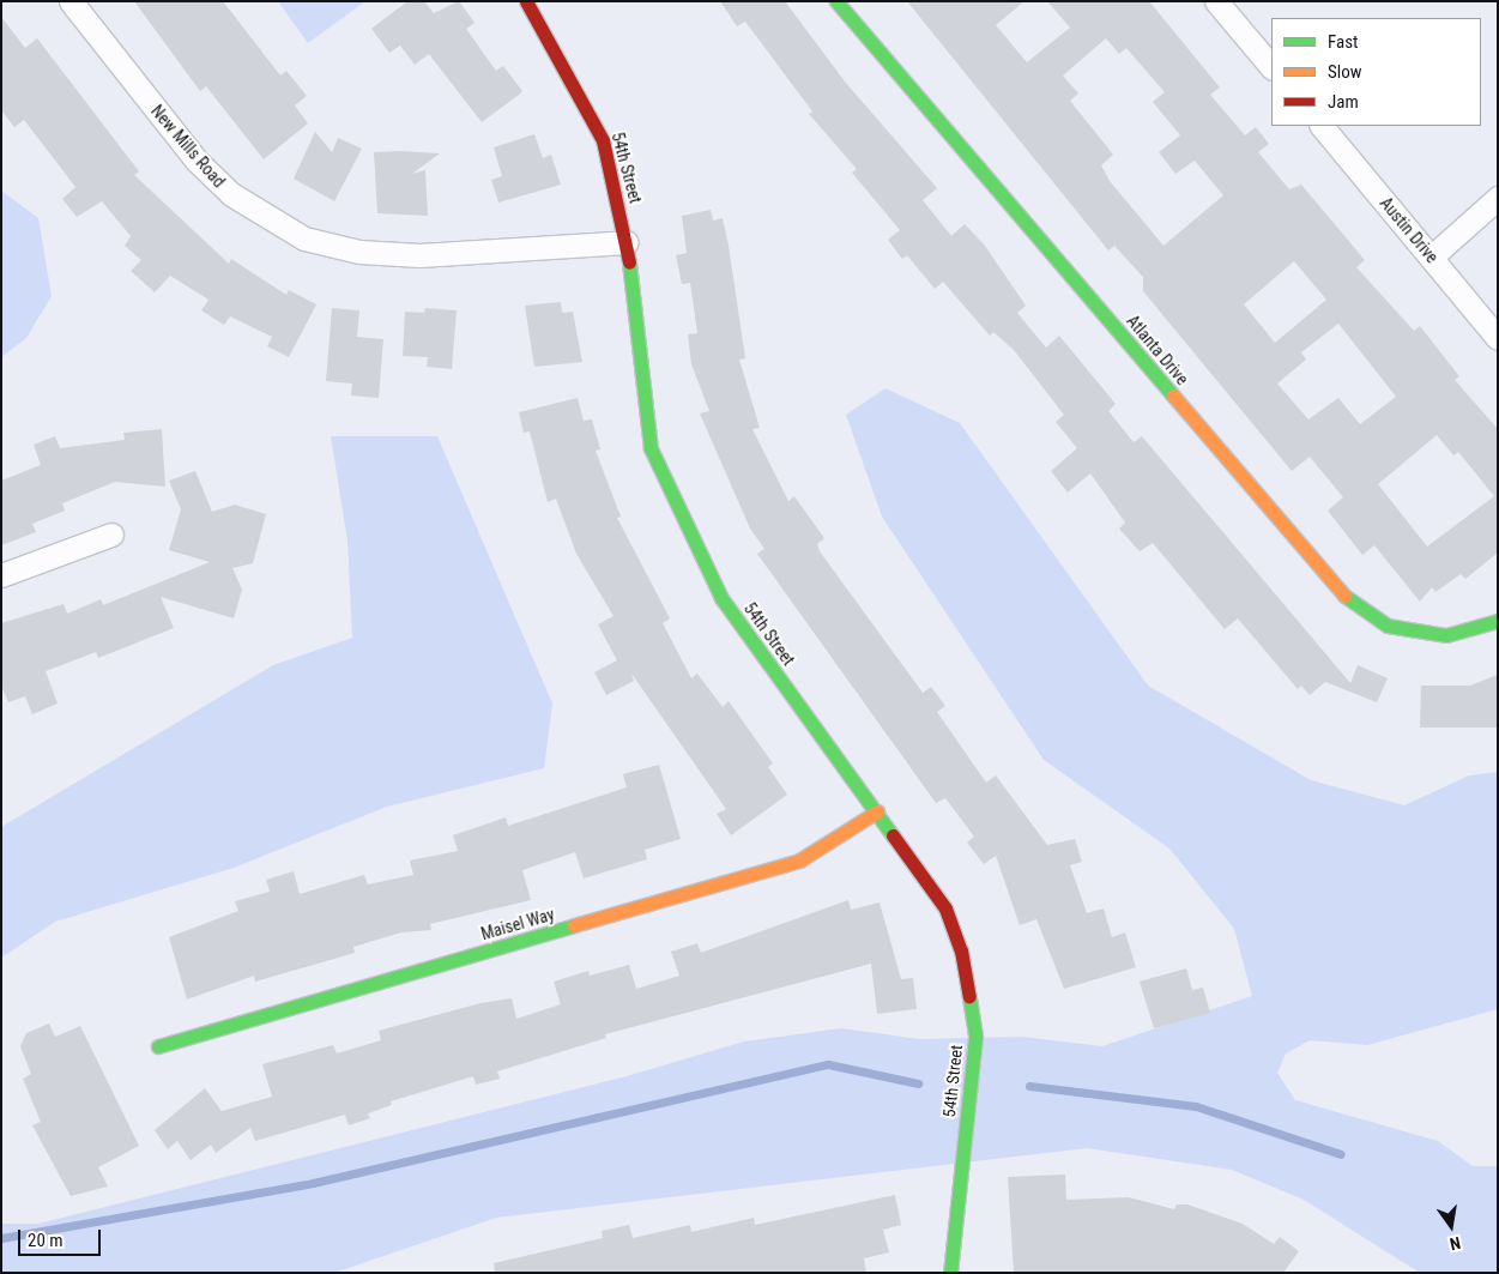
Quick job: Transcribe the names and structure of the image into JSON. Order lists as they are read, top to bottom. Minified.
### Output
{"streets":{"street":["New Mills Road","54th Street","Austin Drive","Atlanta Drive","Maisel Way"]},"crossings":[["New Mills Road","54th Street"],["54th Street","Maisel Way"]],"legend":["Fast","Slow","Jam"],"scale_bar":"20 m","north":"bottom"}
